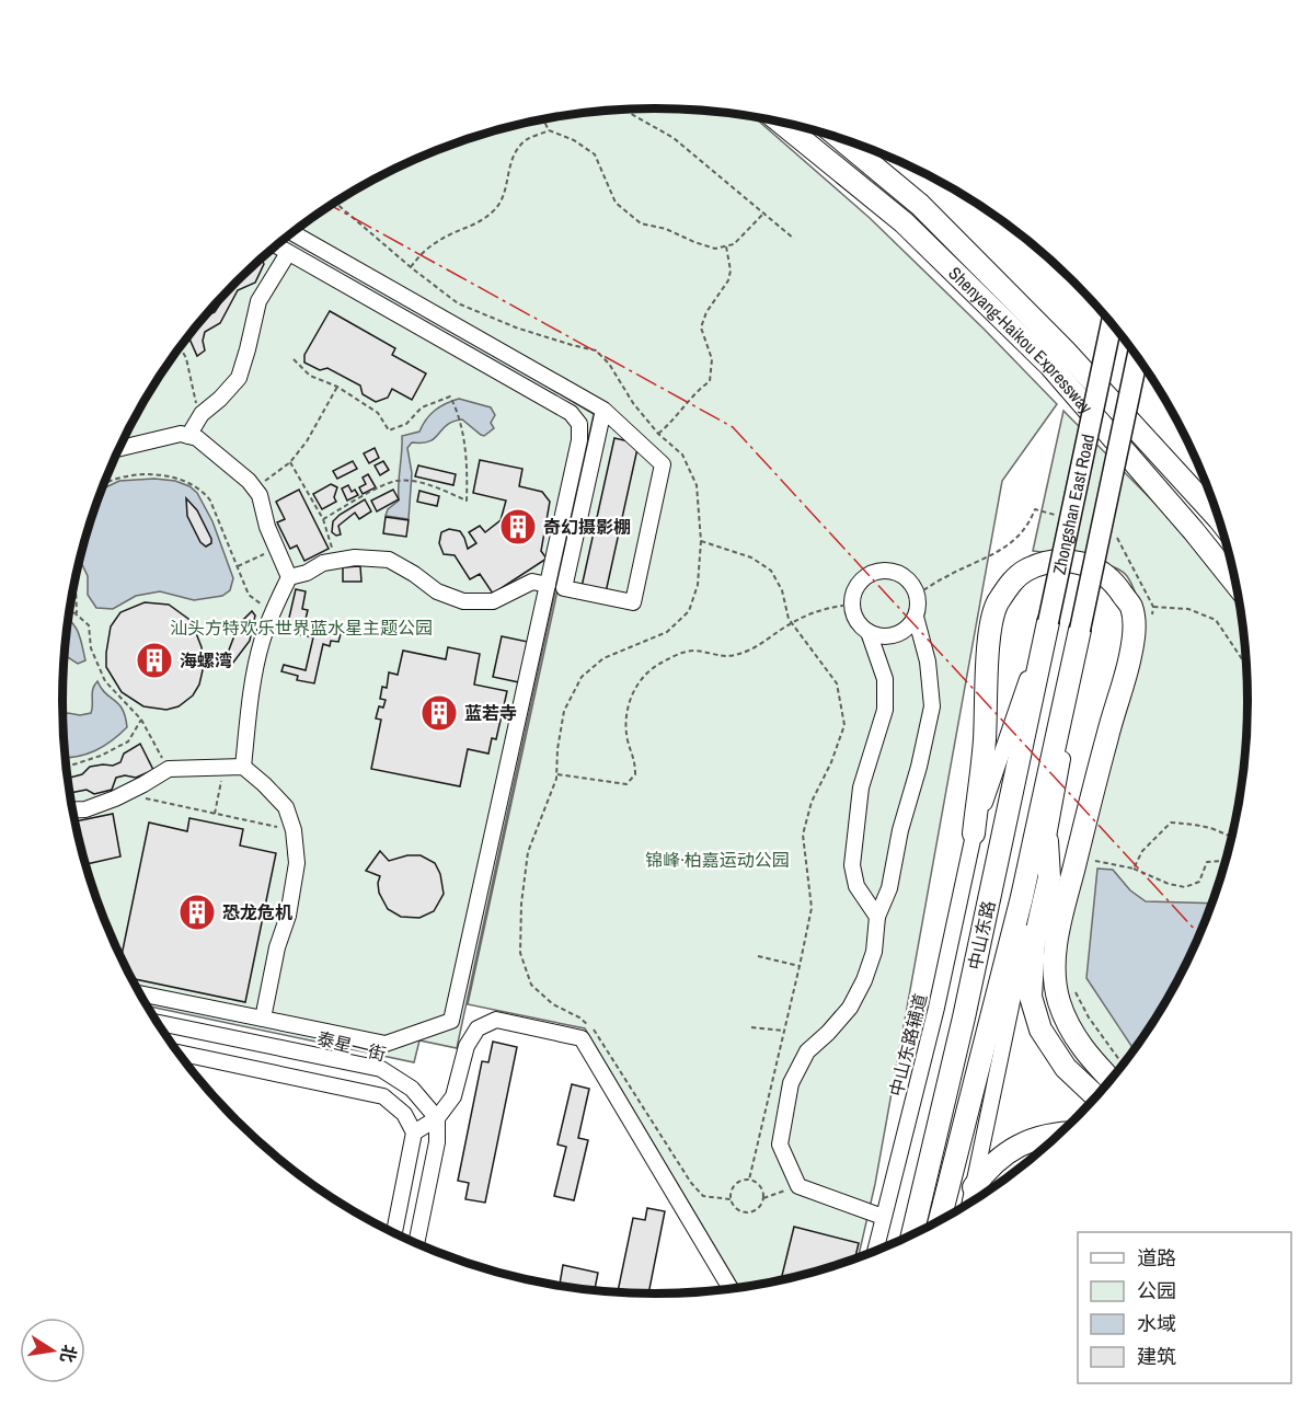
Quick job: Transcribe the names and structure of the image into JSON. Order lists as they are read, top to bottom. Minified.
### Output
{"streets":{"highway":["Shenyang-Haikou Expressway","中山东路"],"main road":["Zhongshan East Road"],"street":["中山东路辅道","泰星一街"]},"crossings":[["Zhongshan East Road","中山东路"],["Zhongshan East Road","中山东路辅道"],["中山东路","中山东路辅道"]],"parks":["汕头方特欢乐世界蓝水星主题公园","锦峰·柏嘉运动公园"],"places":{"building":["奇幻摄影棚","海螺湾","蓝若寺","恐龙危机"]},"legend":["道路","公园","水域","建筑"],"north":"right"}
